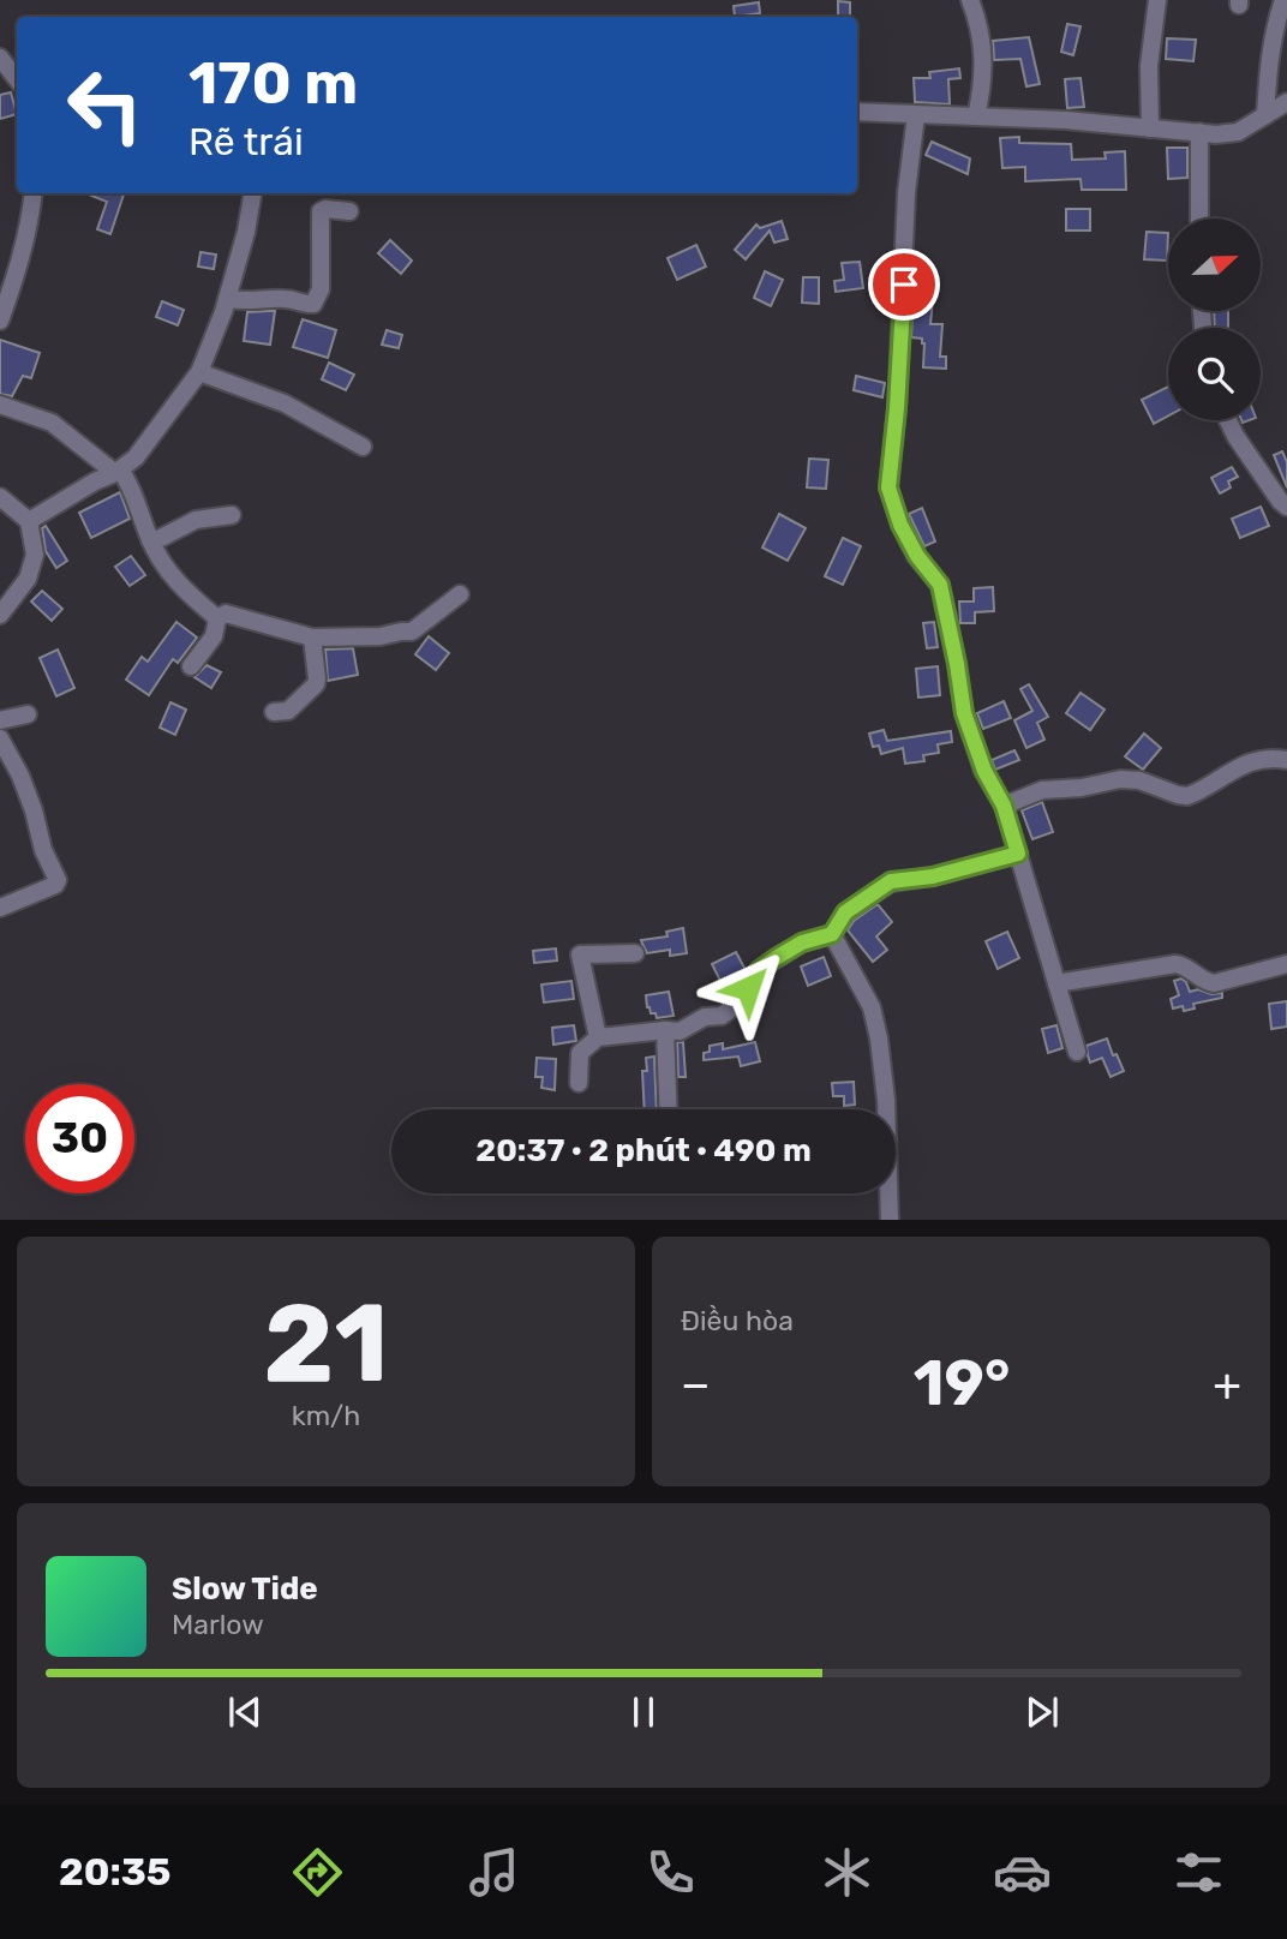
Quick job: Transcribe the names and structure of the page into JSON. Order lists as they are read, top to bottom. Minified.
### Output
{"north":"right","page":{"turn":["170 m","Rẽ trái"],"limit":"30","trip":"20:37 · 2 phút · 490 m","tile":[["21","km/h"],"Điều hòa"],"heat":["−","19°","+"],"song":["Slow Tide","Marlow"],"tabs":"20:35"}}
